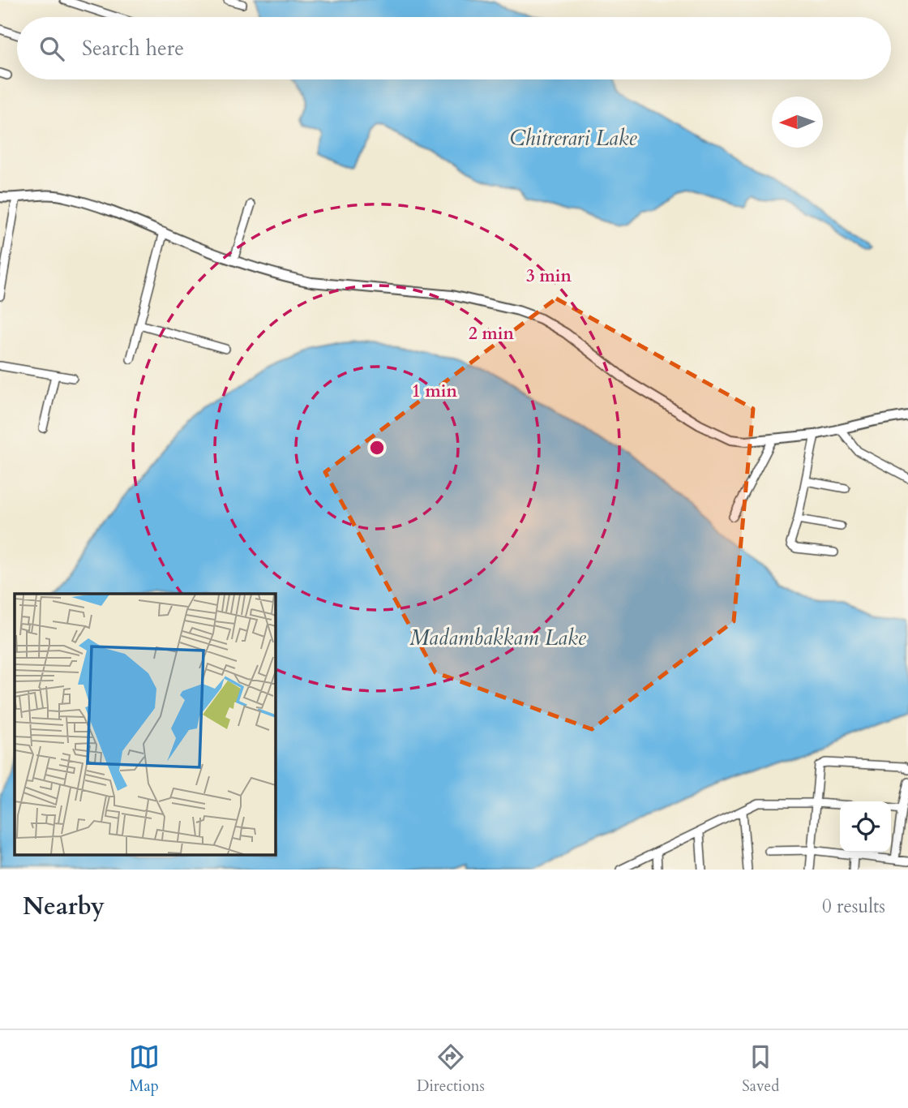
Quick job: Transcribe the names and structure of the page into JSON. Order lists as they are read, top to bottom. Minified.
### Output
{"water":["Chitrerari Lake","Madambakkam Lake"],"north":"left","page":{"search":"Search here","heading":["Nearby","0 results"],"nav":["Map","Directions","Saved"]},"rings":["3 min","2 min","1 min"]}
